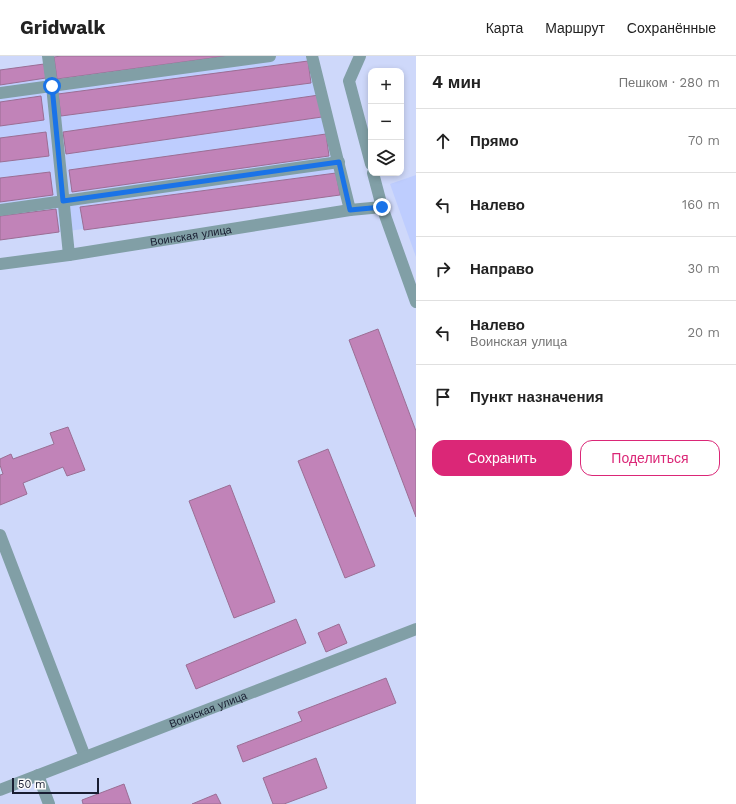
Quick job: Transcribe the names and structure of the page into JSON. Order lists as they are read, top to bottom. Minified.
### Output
{"streets":{"lane":["Воинская улица"]},"scale_bar":"50 m","page":{"header":"Gridwalk","nav":["Карта","Маршрут","Сохранённые"],"heading":["4 мин","Пешком · 280 m"],"map_buttons":["+","−"],"list":[["Прямо","70 m"],["Налево","160 m"],["Направо","30 m"],["Налево","Воинская улица","20 m"],"Пункт назначения"],"buttons":["Сохранить","Поделиться"],"scale":"50 m"}}
